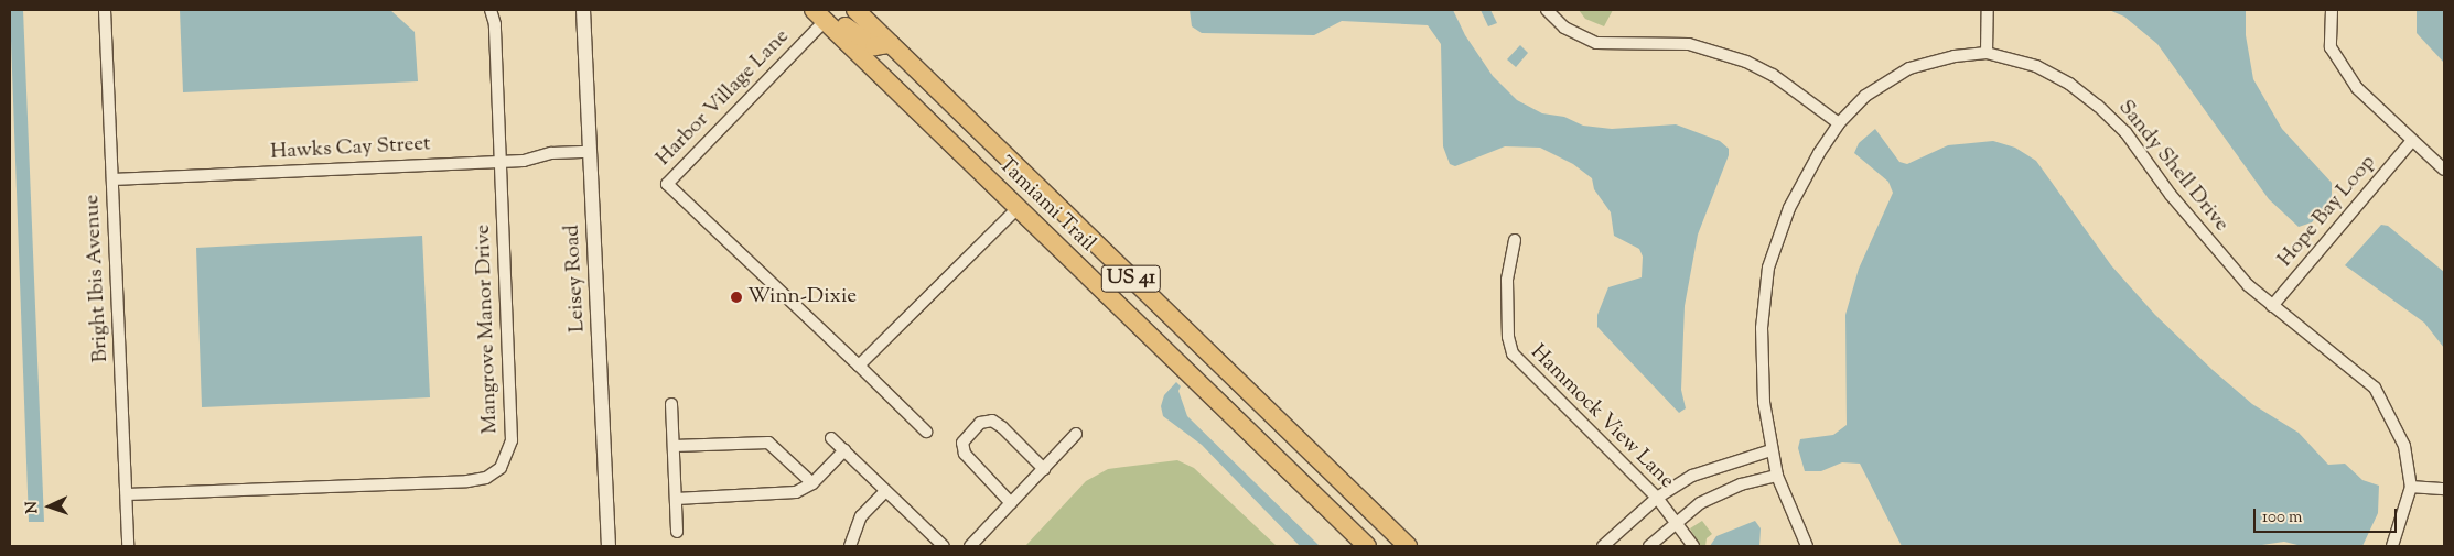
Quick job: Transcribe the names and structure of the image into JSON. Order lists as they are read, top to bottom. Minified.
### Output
{"streets":{"main road":["Tamiami Trail","US 41"],"street":["Harbor Village Lane","Hawks Cay Street","Sandy Shell Drive","Hope Bay Loop","Bright Ibis Avenue","Leisey Road","Mangrove Manor Drive","Hammock View Lane"]},"crossings":[["Harbor Village Lane","Tamiami Trail"],["Hawks Cay Street","Bright Ibis Avenue"],["Hawks Cay Street","Leisey Road"],["Hawks Cay Street","Mangrove Manor Drive"],["Sandy Shell Drive","Hope Bay Loop"],["Bright Ibis Avenue","Mangrove Manor Drive"]],"places":["Winn-Dixie"],"scale_bar":"100 m","north":"left"}
